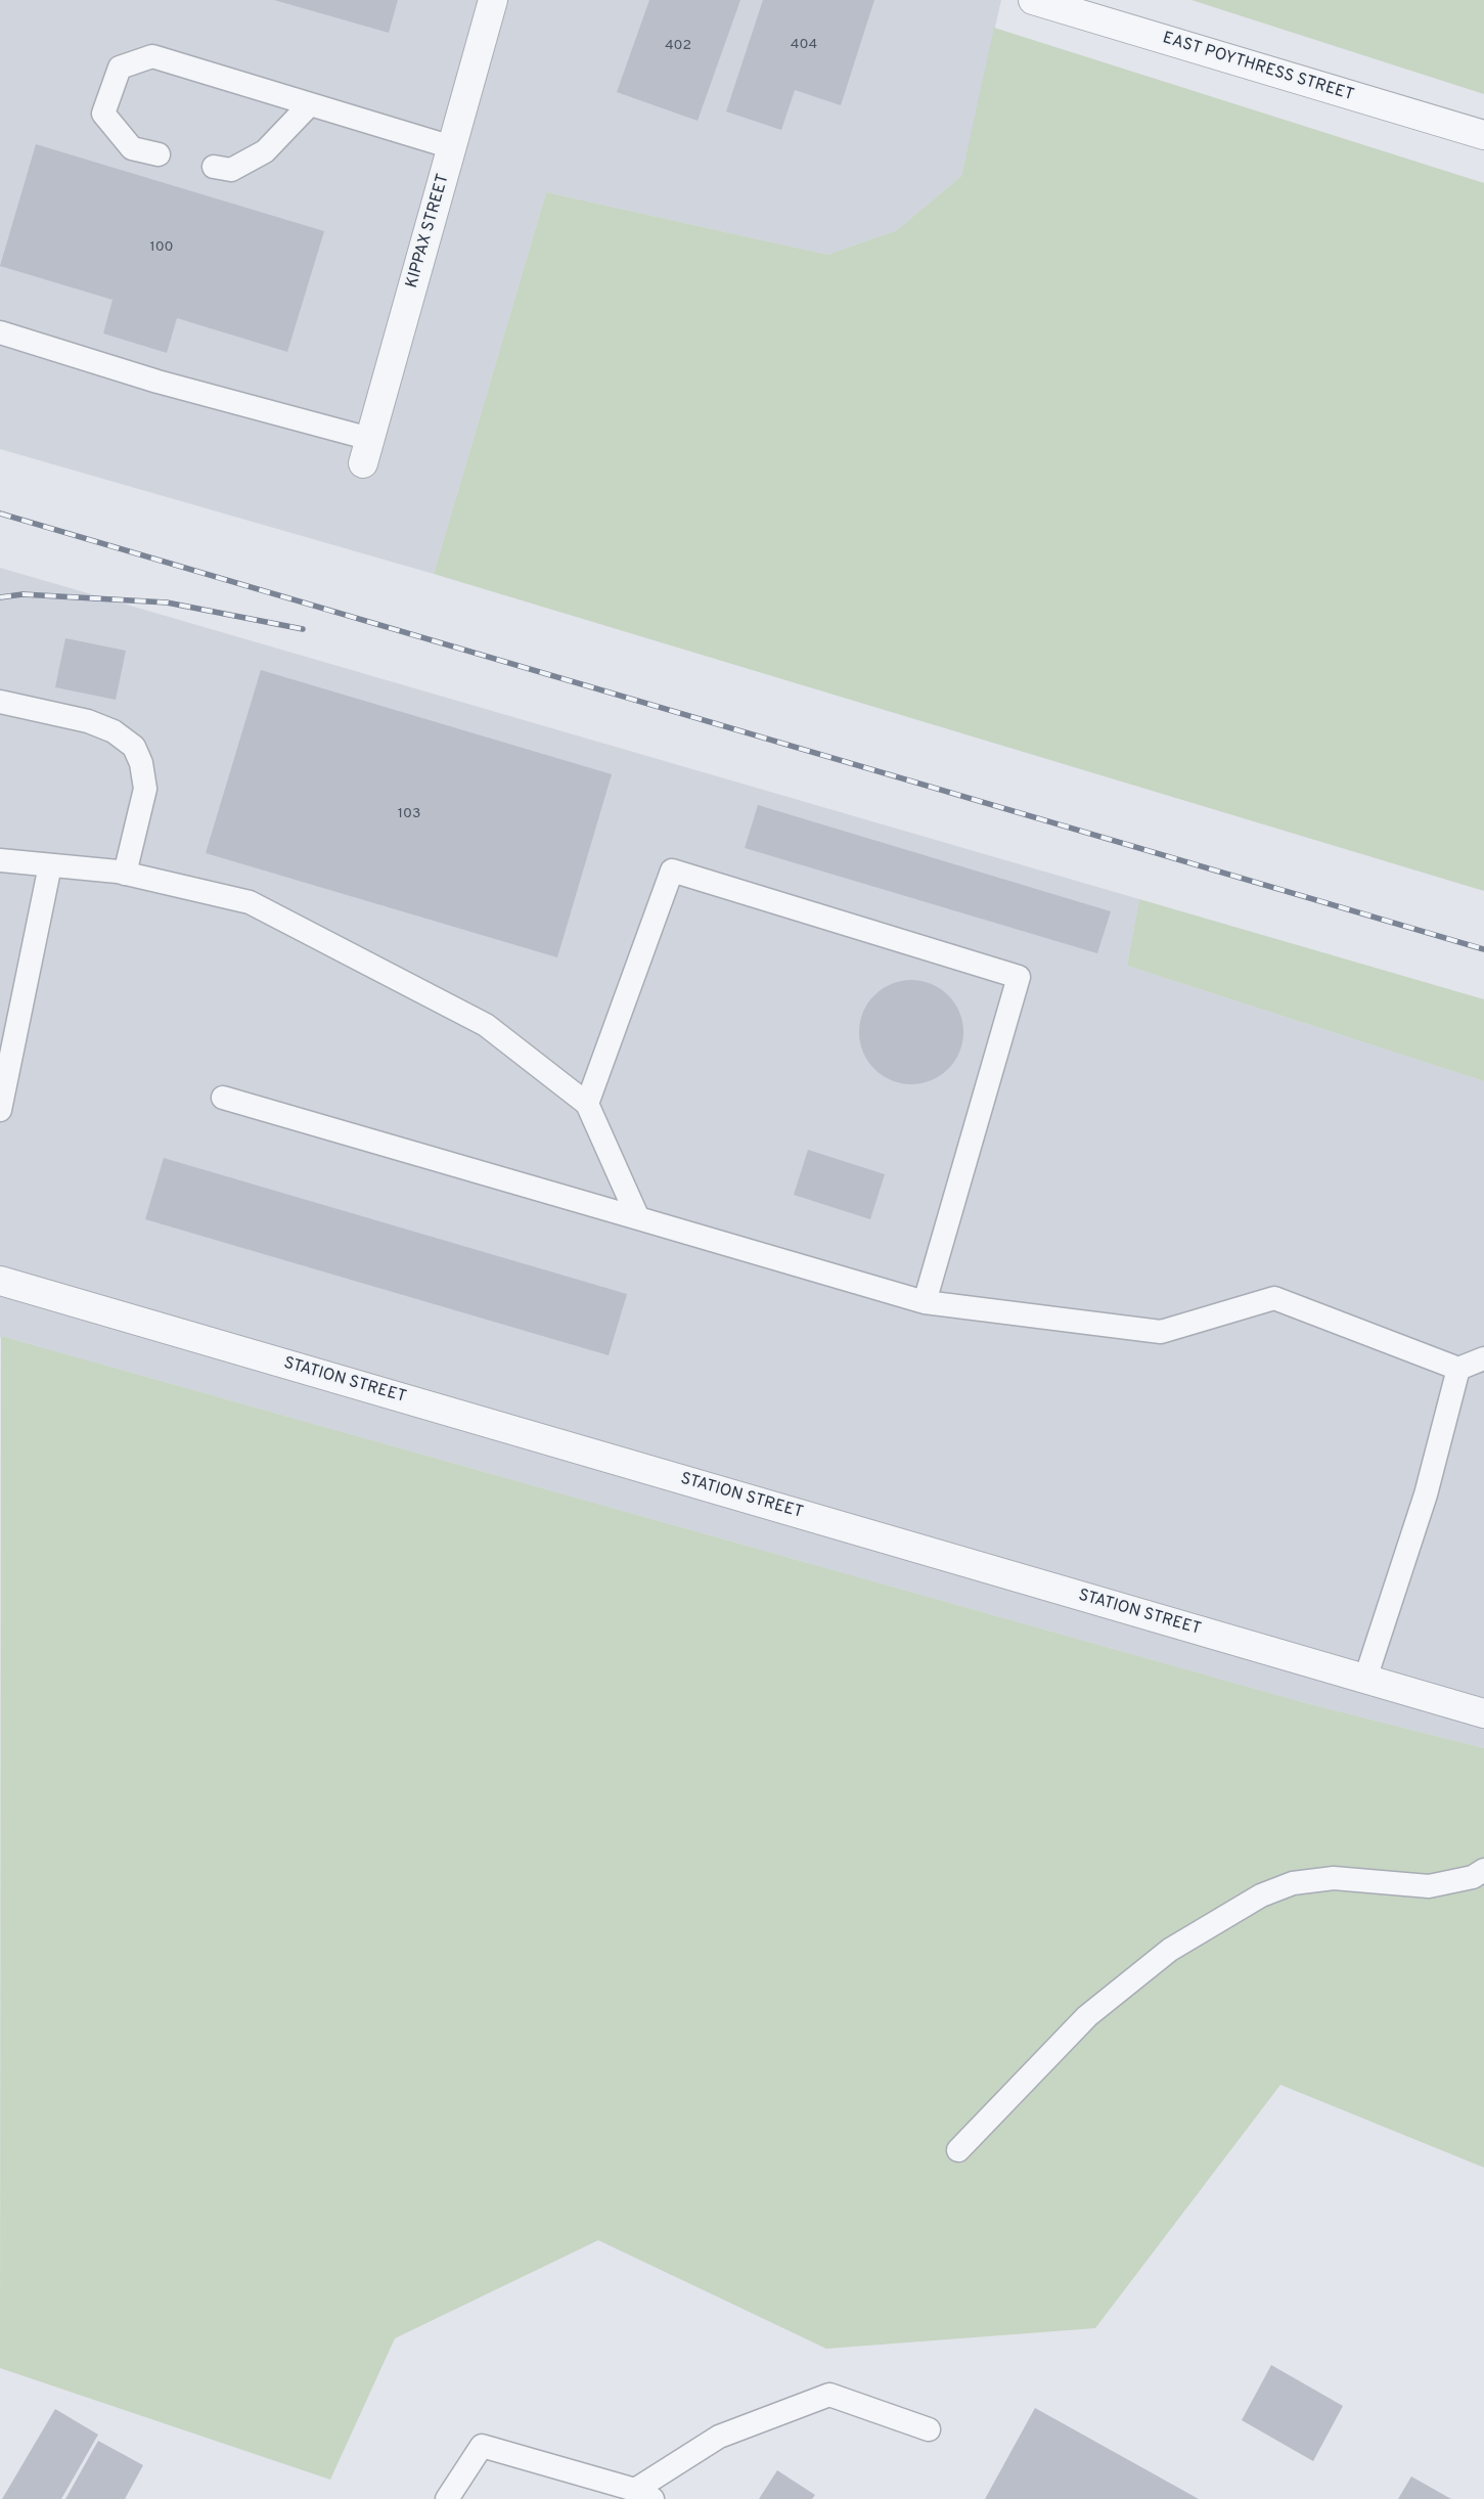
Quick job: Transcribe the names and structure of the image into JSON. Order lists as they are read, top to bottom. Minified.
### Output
{"streets":{"street":["EAST POYTHRESS STREET","KIPPAX STREET","STATION STREET"]},"house_numbers":["404","402","100","103"]}
